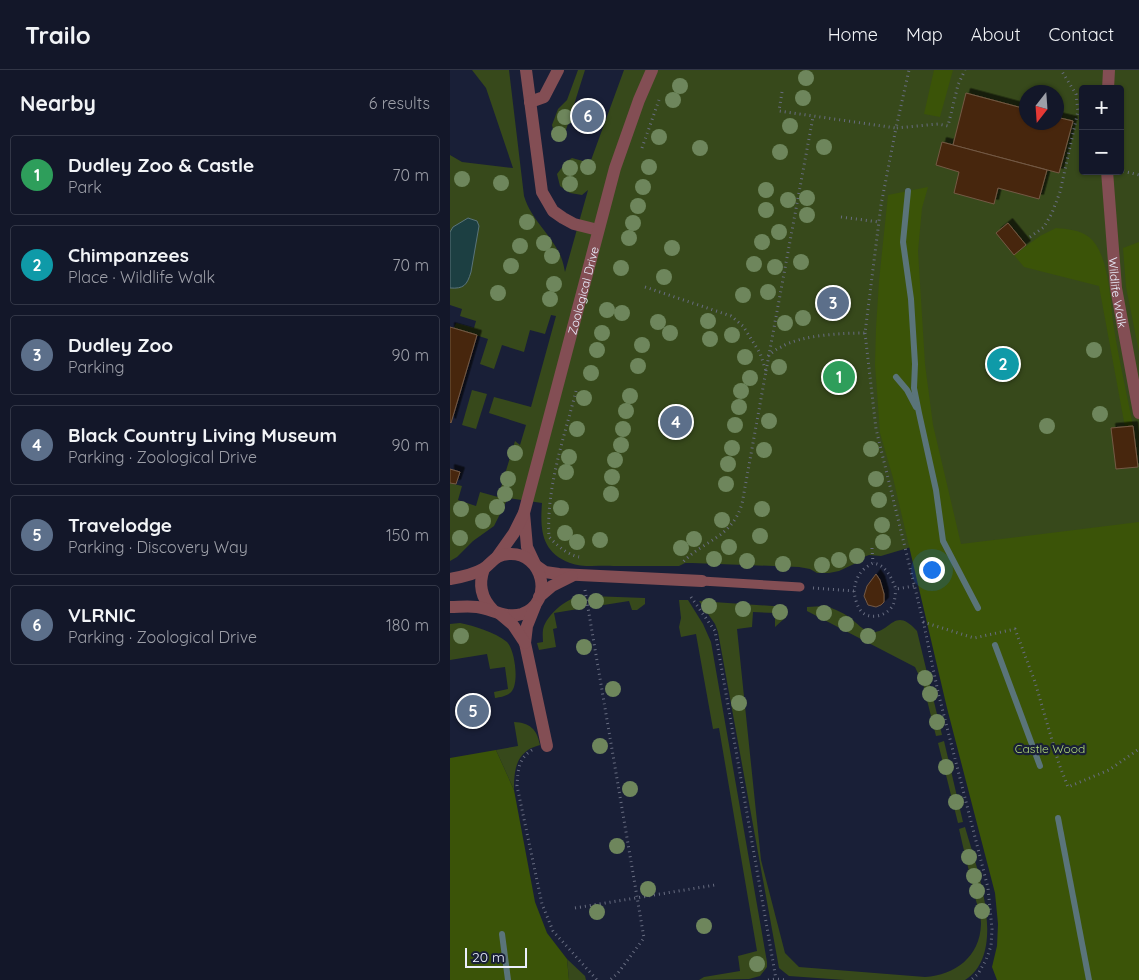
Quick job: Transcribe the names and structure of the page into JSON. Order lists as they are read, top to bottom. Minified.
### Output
{"streets":{"street":["Zoological Drive","Wildlife Walk"]},"parks":["Castle Wood"],"scale_bar":"20 m","north":"bottom","page":{"header":"Trailo","nav":["Home","Map","About","Contact"],"heading":["Nearby","6 results"],"map_buttons":["+","−"],"pins":["6","3","2","1","4","5"],"list":[{"mark":"1","name":"Dudley Zoo & Castle","note":"Park","value":"70 m"},{"mark":"2","name":"Chimpanzees","note":"Place · Wildlife Walk","value":"70 m"},{"mark":"3","name":"Dudley Zoo","note":"Parking","value":"90 m"},{"mark":"4","name":"Black Country Living Museum","note":"Parking · Zoological Drive","value":"90 m"},{"mark":"5","name":"Travelodge","note":"Parking · Discovery Way","value":"150 m"},{"mark":"6","name":"VLRNIC","note":"Parking · Zoological Drive","value":"180 m"}],"scale":"20 m"}}
